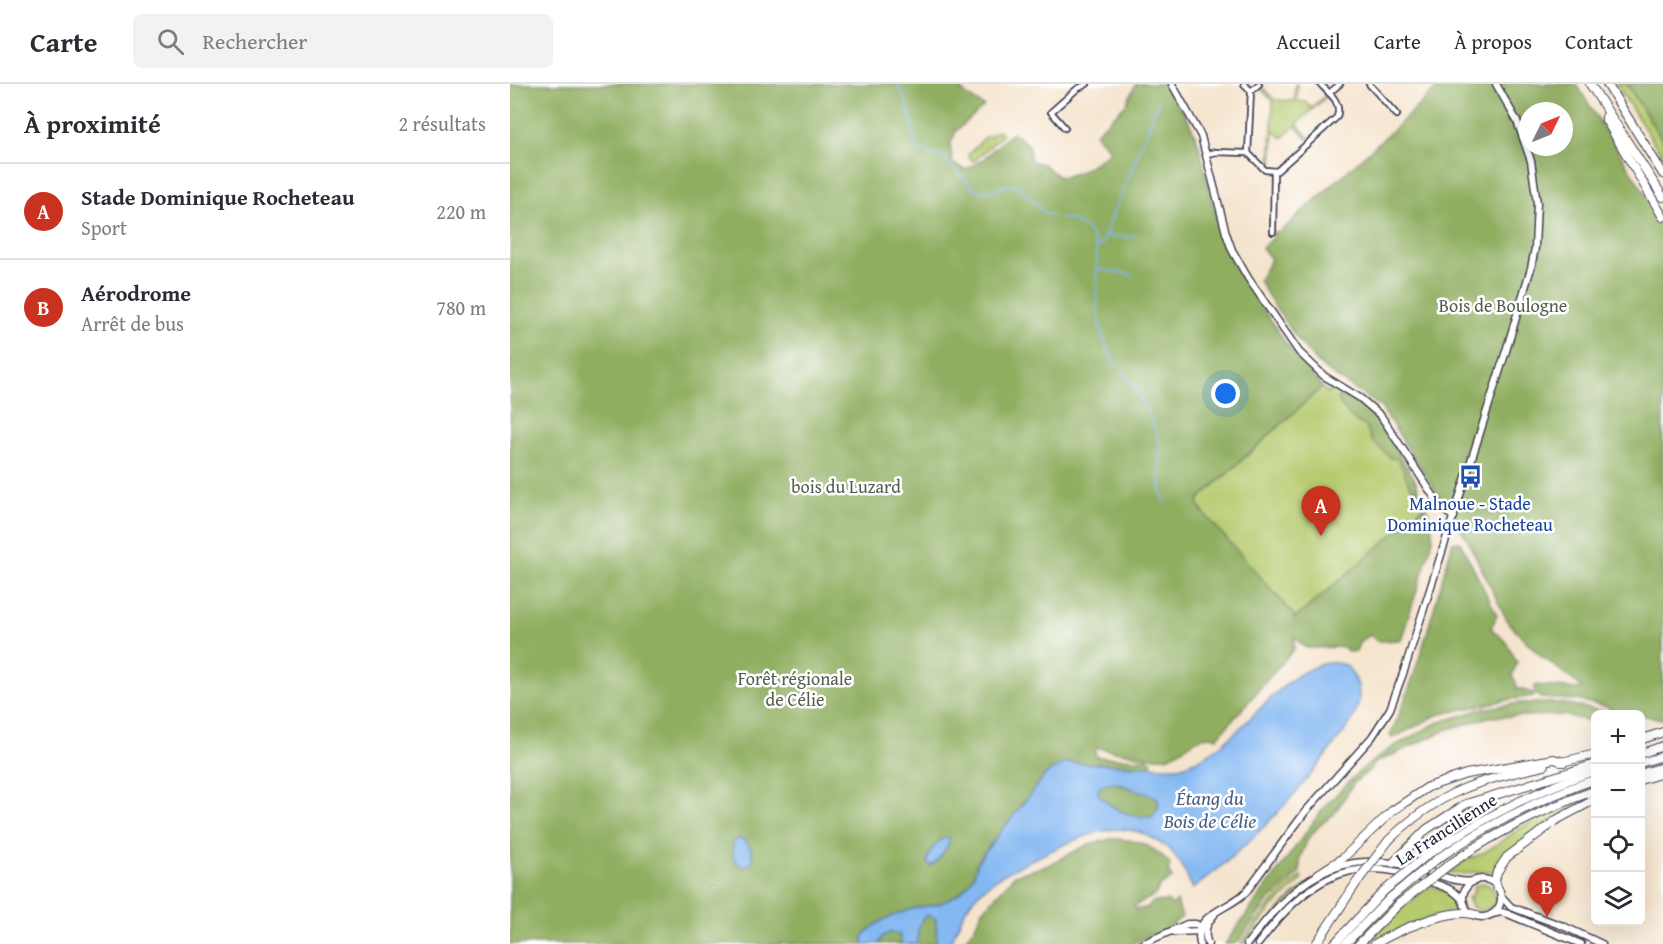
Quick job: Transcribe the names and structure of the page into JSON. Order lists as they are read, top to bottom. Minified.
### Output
{"streets":{"highway":["La Francilienne"]},"water":["Étang du Bois de Célie"],"parks":["Bois de Boulogne","bois du Luzard","Forêt régionale de Célie"],"places":{"bus stop":["Malnoue - Stade Dominique Rocheteau"]},"north":"top right","page":{"header":"Carte","search":"Rechercher","nav":["Accueil","Carte","À propos","Contact"],"heading":["À proximité","2 résultats"],"list":[{"mark":"A","name":"Stade Dominique Rocheteau","note":"Sport","value":"220 m"},{"mark":"B","name":"Aérodrome","note":"Arrêt de bus","value":"780 m"}],"pins":["A","B"],"map_buttons":["+","−"]}}
